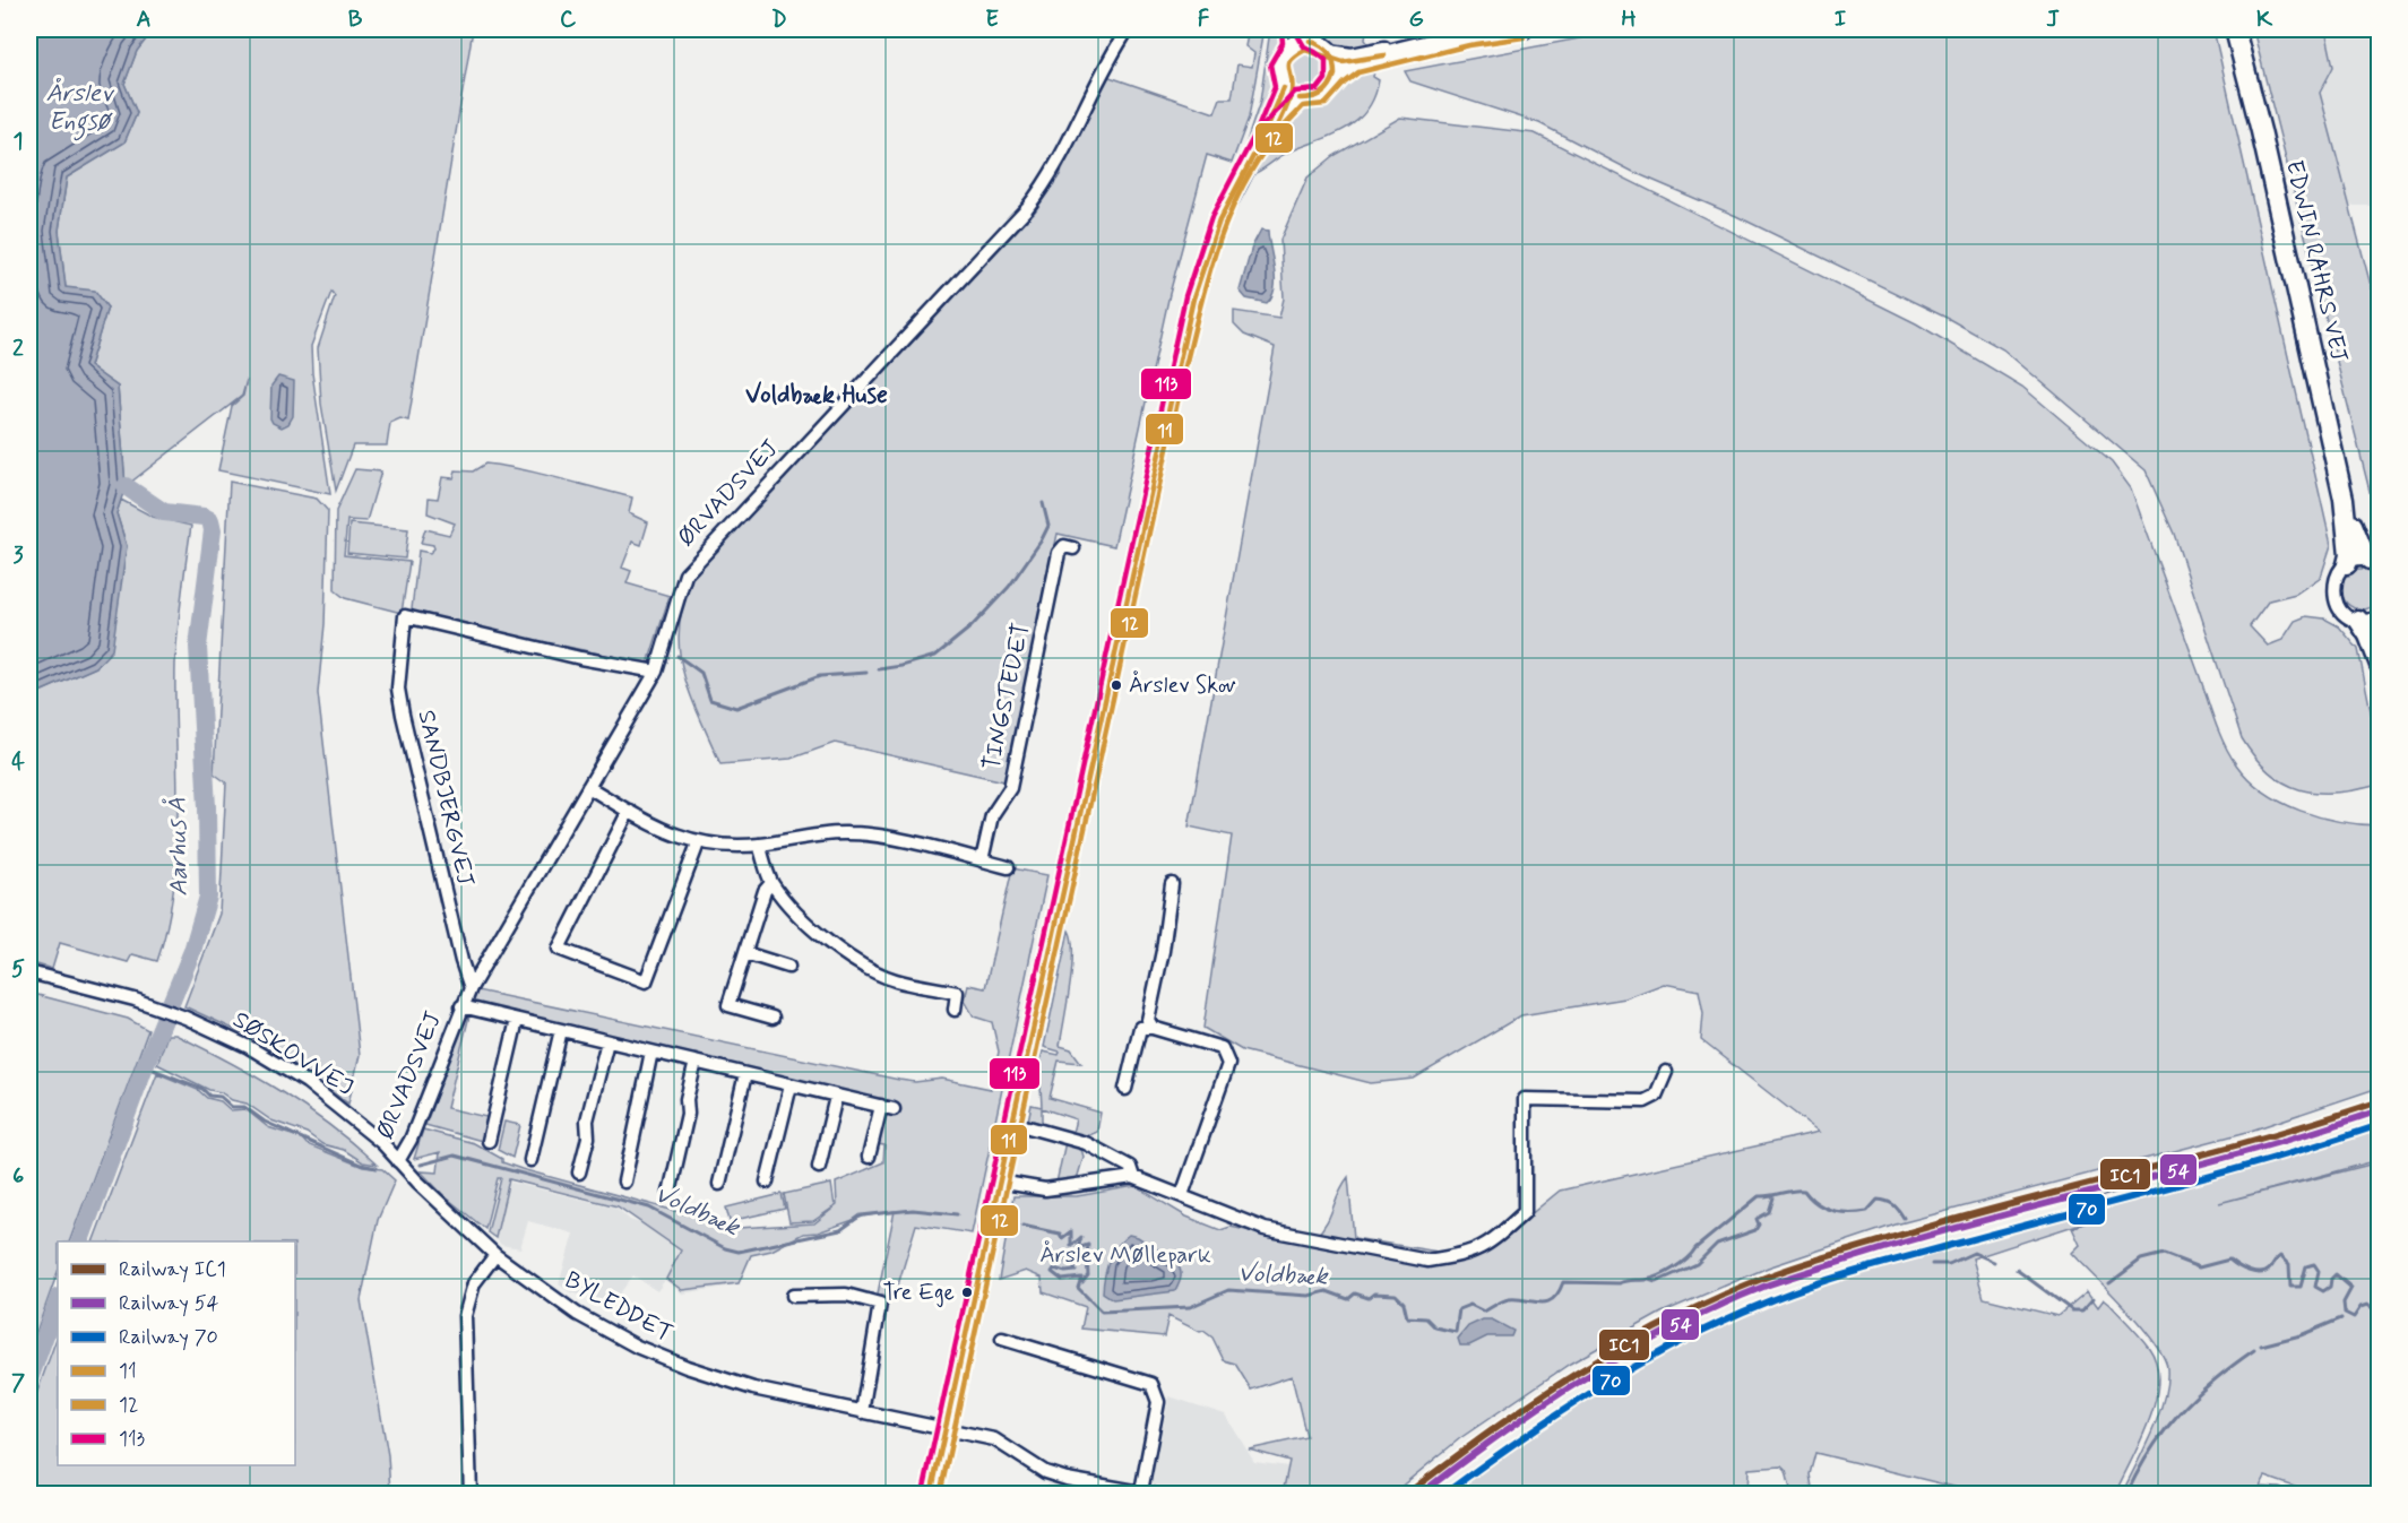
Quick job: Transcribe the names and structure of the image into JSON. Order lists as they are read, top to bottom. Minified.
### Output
{"streets":{"highway":["EDWIN RAHRS VEJ"],"street":["ØRVADSVEJ","TINGSTEDET","SANDBJERGVEJ","SØSKOVVEJ","BYLEDDET"]},"crossings":[["ØRVADSVEJ","SANDBJERGVEJ"],["ØRVADSVEJ","SØSKOVVEJ"],["ØRVADSVEJ","BYLEDDET"],["SØSKOVVEJ","BYLEDDET"]],"districts":["Voldbæk Huse"],"water":["Årslev Engsø","Aarhus Å","Voldbæk"],"parks":["Årslev Møllepark"],"places":["Årslev Skov","Tre Ege"],"lines":["transit line 113","transit line 12","transit line 11","rail line IC1","rail line 54","rail line 70"],"legend":["Railway IC1","Railway 54","Railway 70","11","12","113"],"grid":{"columns":["A","B","C","D","E","F","G","H","I","J","K"],"rows":["1","2","3","4","5","6","7"]}}
